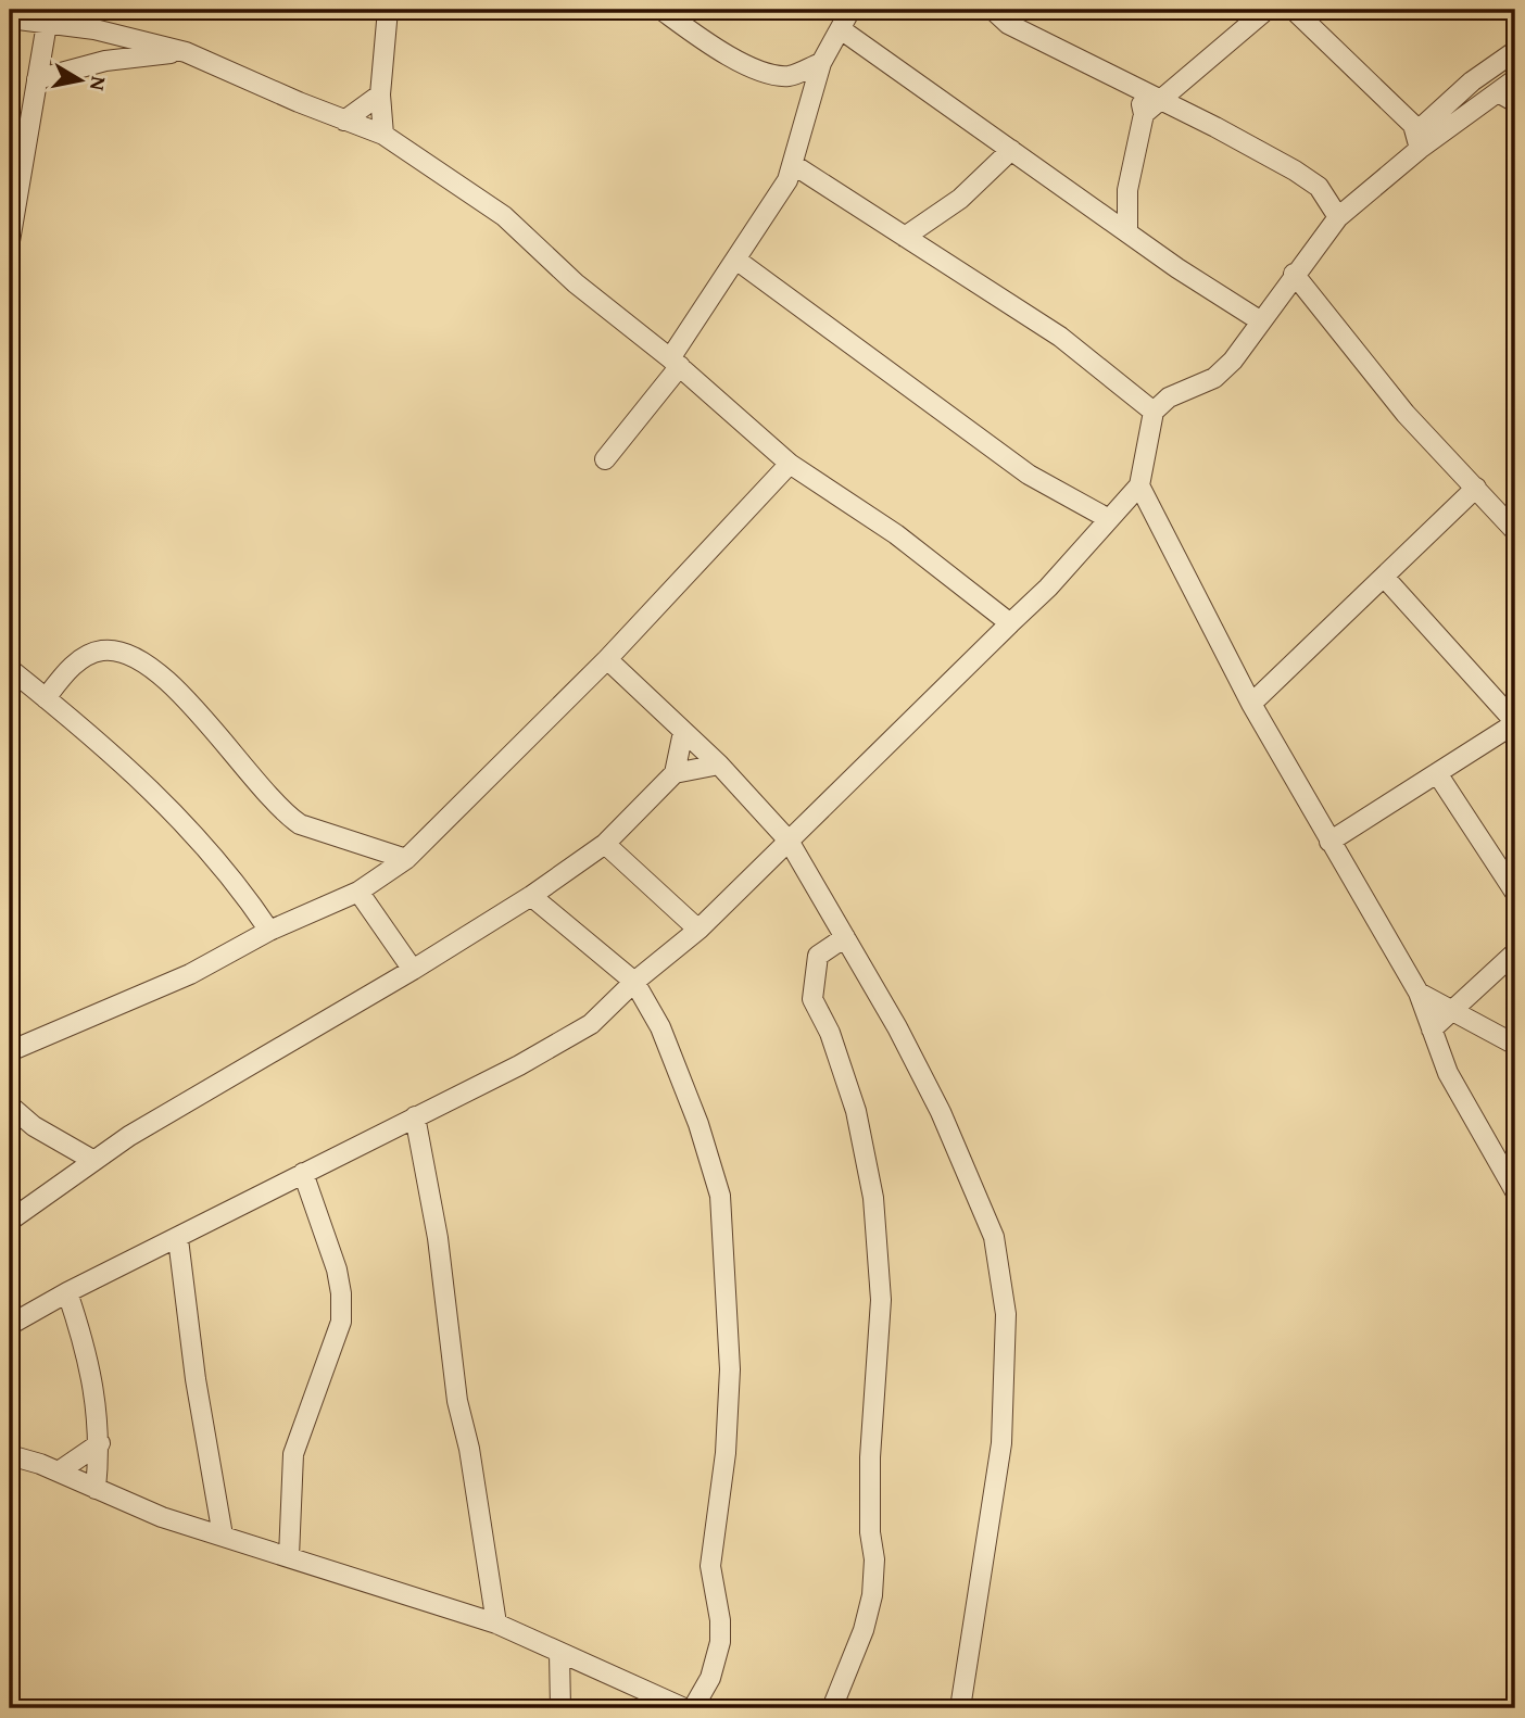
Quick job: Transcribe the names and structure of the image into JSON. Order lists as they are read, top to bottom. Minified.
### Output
{"north":"right"}
